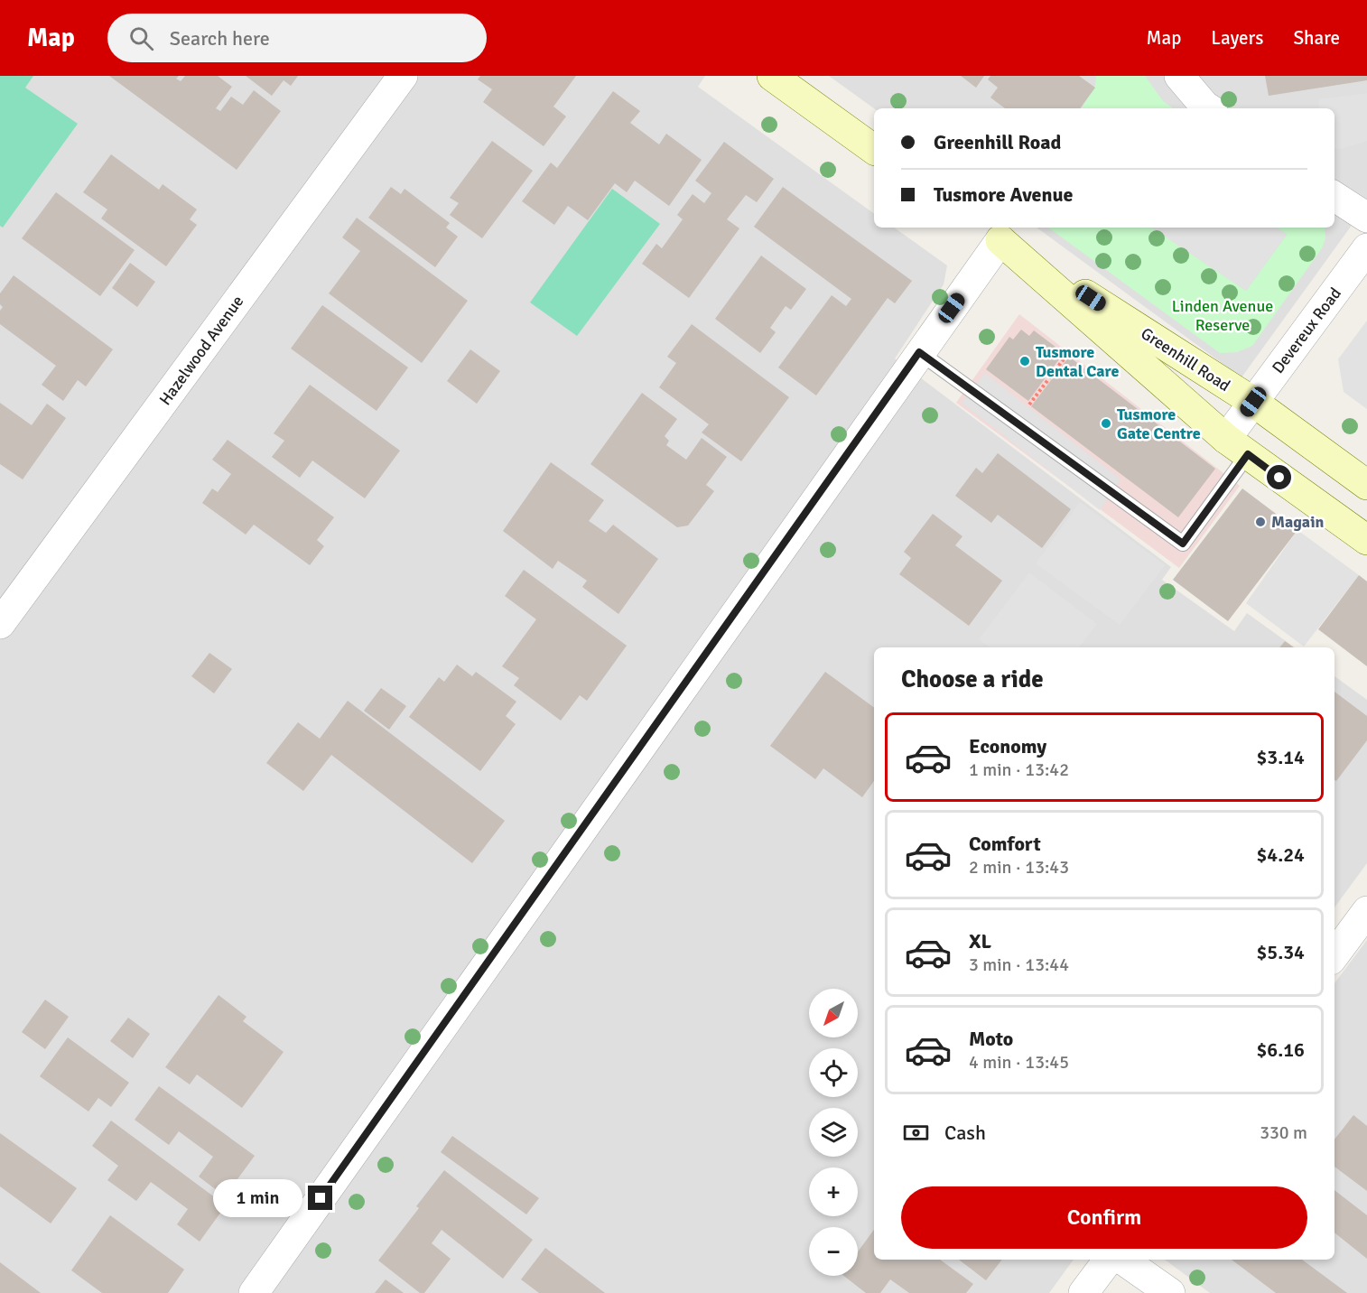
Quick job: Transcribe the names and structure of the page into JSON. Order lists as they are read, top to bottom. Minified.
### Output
{"streets":{"main road":["Greenhill Road"],"street":["Devereux Road","Hazelwood Avenue"]},"crossings":[["Devereux Road","Greenhill Road"]],"parks":["Linden Avenue Reserve"],"places":["Tusmore Dental Care","Tusmore Gate Centre","Magain"],"north":"bottom left","page":{"header":"Map","search":"Search here","nav":["Map","Layers","Share"],"banner":["Greenhill Road","Tusmore Avenue"],"heading":"Choose a ride","list":[{"name":"Economy","note":"1 min · 13:42","value":"$3.14"},{"name":"Comfort","note":"2 min · 13:43","value":"$4.24"},{"name":"XL","note":"3 min · 13:44","value":"$5.34"},{"name":"Moto","note":"4 min · 13:45","value":"$6.16"}],"map_buttons":["+","−"],"pay":["Cash","330 m"],"buttons":"Confirm","bubble":"1 min"}}
